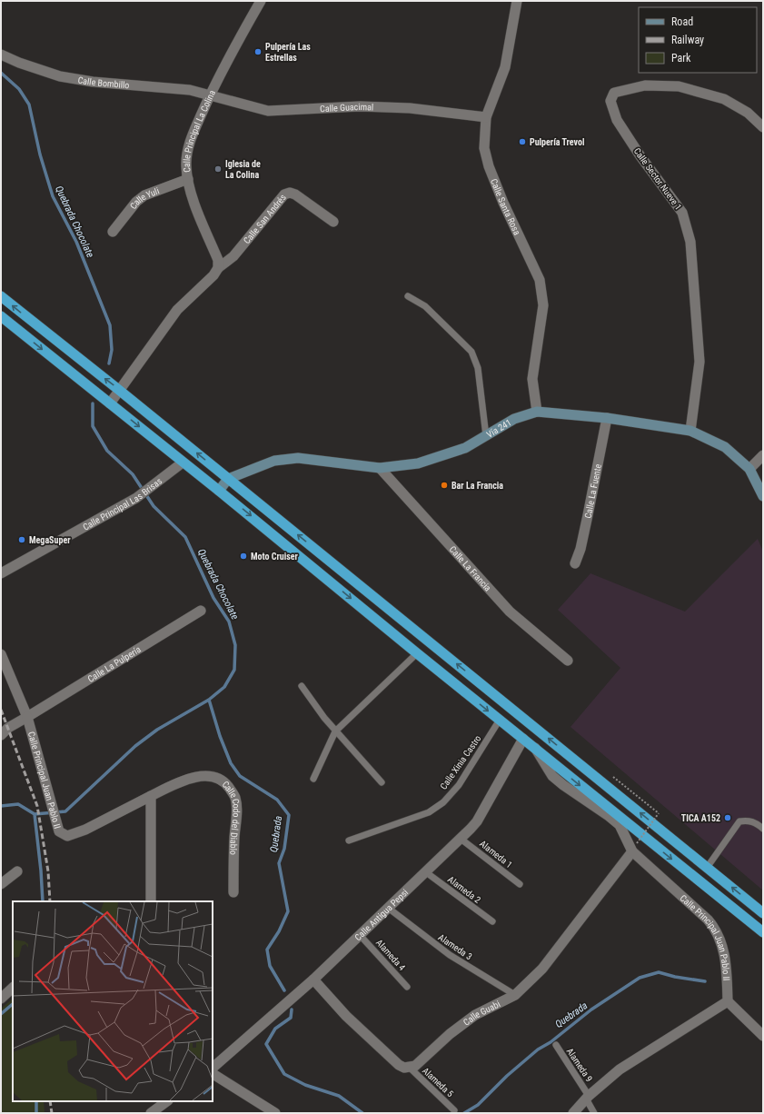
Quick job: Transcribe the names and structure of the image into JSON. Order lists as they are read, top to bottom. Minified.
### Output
{"streets":{"main road":["Vía 241"],"street":["Calle Bombillo","Calle Guacimal","Calle Principal La Colina","Calle Sector Nueve 1","Calle Yuli","Calle Santa Rosa","Calle San Andrés","Calle La Fuente","Calle Principal Las Brisas","Calle La Francia","Calle La Pulpería","Calle Principal Juan Pablo II","Calle Codo del Diablo","Calle Antigua Pepsi","Calle Guabi"],"lane":["Calle Xinia Castro","Alameda 1","Alameda 2","Alameda 3","Alameda 4","Alameda 9","Alameda 5"]},"crossings":[["Calle Bombillo","Calle Guacimal"],["Calle Bombillo","Calle Principal La Colina"],["Calle Guacimal","Calle Principal La Colina"],["Calle Guacimal","Calle Santa Rosa"],["Calle Principal La Colina","Calle Yuli"],["Calle Principal La Colina","Calle San Andrés"],["Calle Sector Nueve 1","Vía 241"],["Calle Santa Rosa","Vía 241"],["Vía 241","Calle La Fuente"],["Vía 241","Calle La Francia"],["Calle La Pulpería","Calle Principal Juan Pablo II"],["Calle Principal Juan Pablo II","Calle Codo del Diablo"],["Calle Principal Juan Pablo II","Calle Guabi"],["Alameda 1","Calle Antigua Pepsi"],["Alameda 2","Calle Antigua Pepsi"],["Calle Antigua Pepsi","Alameda 3"],["Calle Antigua Pepsi","Alameda 4"],["Alameda 3","Calle Guabi"],["Calle Guabi","Alameda 5"]],"water":["Quebrada Chocolate","Quebrada"],"places":["Pulpería Las Estrellas","Pulpería Trevol","Iglesia de La Colina","Bar La Francia","MegaSuper","Moto Cruiser","TICA A152"],"legend":["Road","Railway","Park"]}
